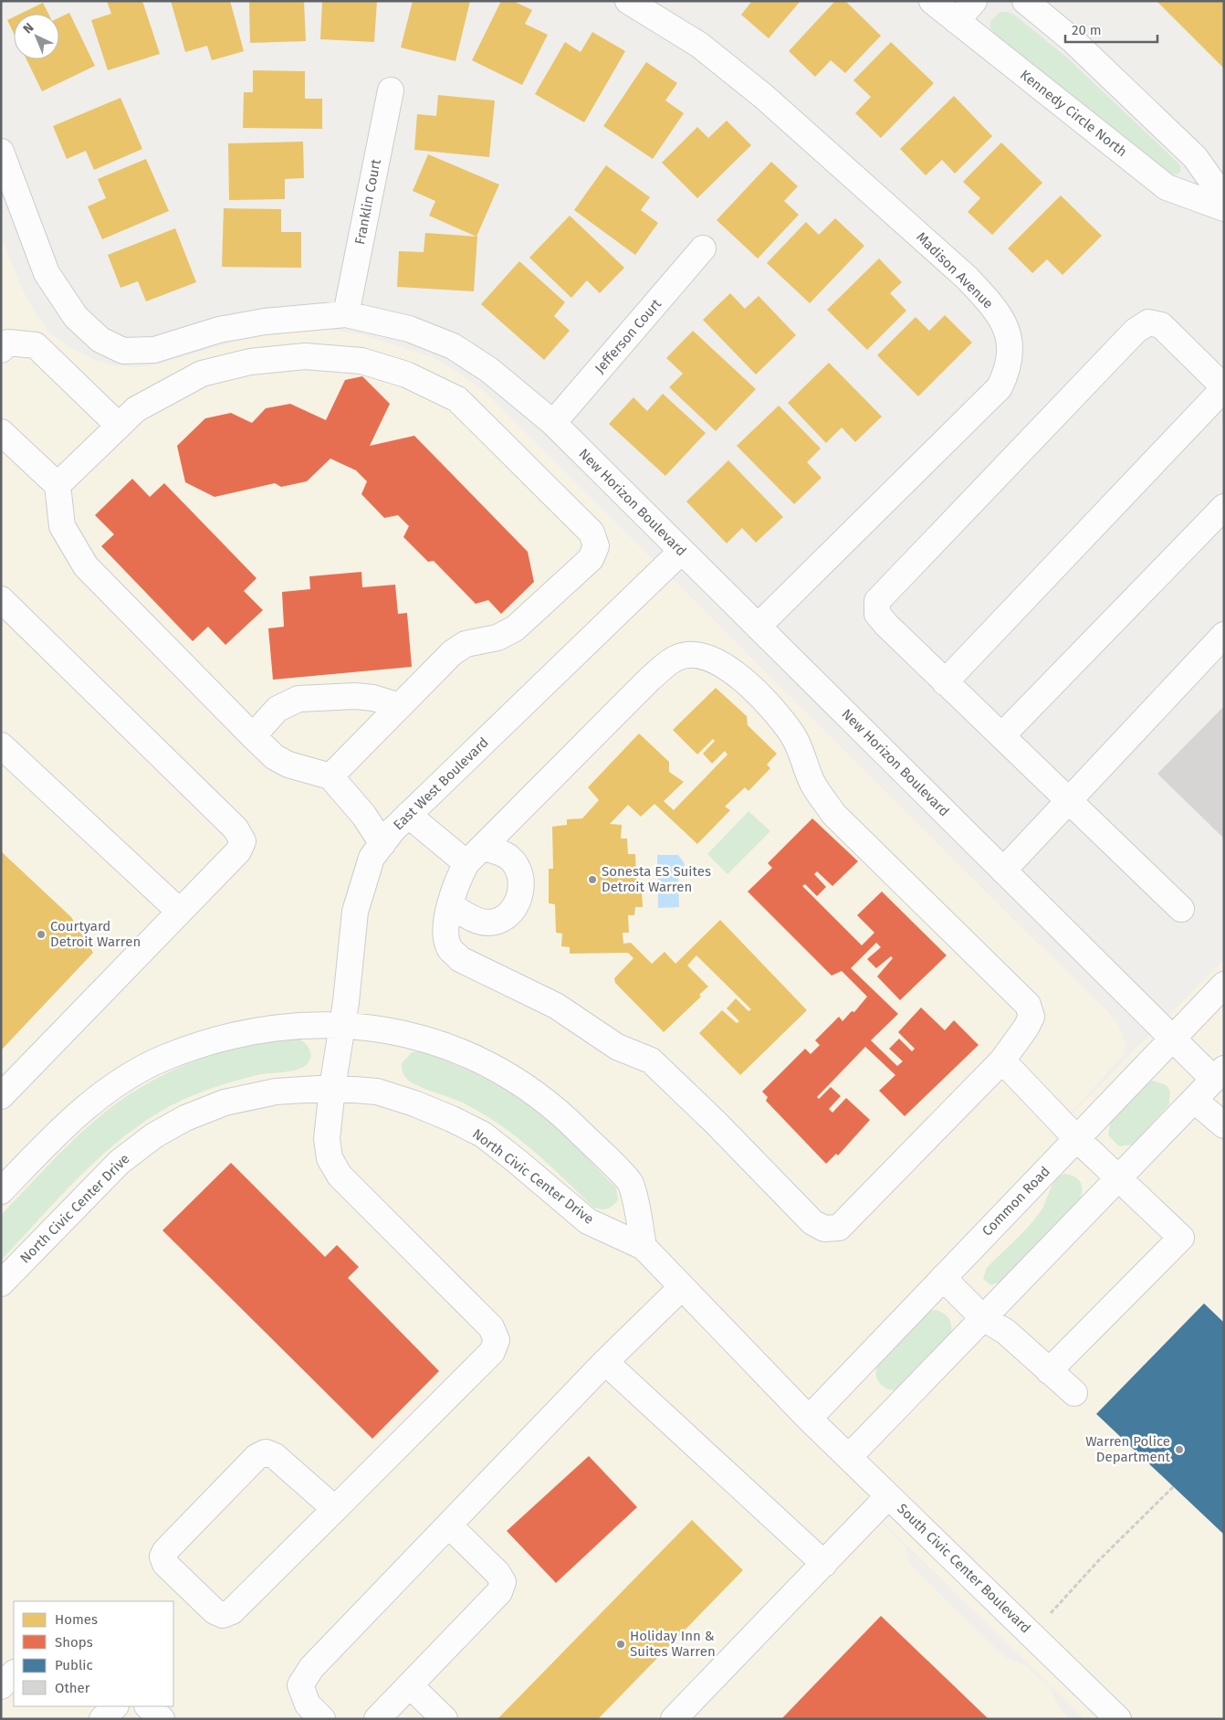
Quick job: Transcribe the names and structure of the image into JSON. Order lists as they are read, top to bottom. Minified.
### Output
{"streets":{"street":["Kennedy Circle North","Franklin Court","Madison Avenue","Jefferson Court","New Horizon Boulevard","East West Boulevard","North Civic Center Drive","Common Road","South Civic Center Boulevard"]},"crossings":[["Franklin Court","New Horizon Boulevard"],["Madison Avenue","New Horizon Boulevard"],["Jefferson Court","New Horizon Boulevard"],["New Horizon Boulevard","East West Boulevard"],["New Horizon Boulevard","Common Road"],["East West Boulevard","North Civic Center Drive"],["North Civic Center Drive","Common Road"],["North Civic Center Drive","South Civic Center Boulevard"],["Common Road","South Civic Center Boulevard"]],"places":["Sonesta ES Suites Detroit Warren","Courtyard Detroit Warren","Warren Police Department","Holiday Inn & Suites Warren"],"legend":["Homes","Shops","Public","Other"],"scale_bar":"20 m","north":"top left"}
